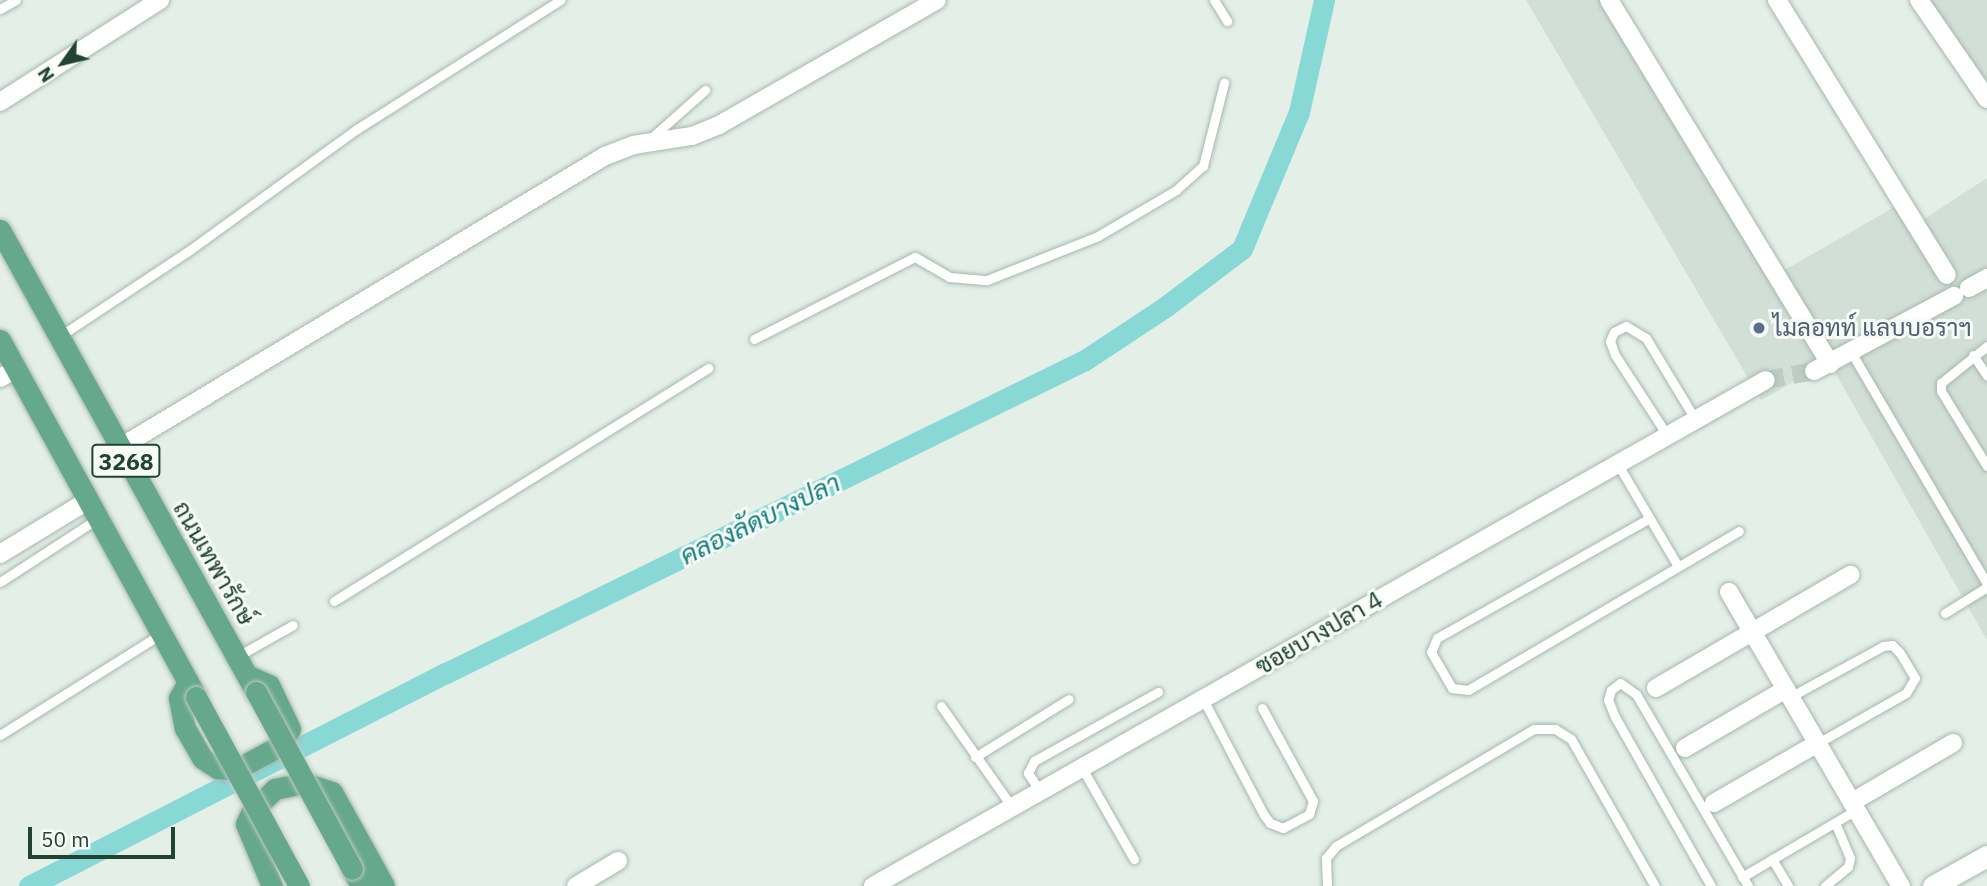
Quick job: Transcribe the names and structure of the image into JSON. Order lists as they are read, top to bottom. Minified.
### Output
{"streets":{"main road":["3268","ถนนเทพารักษ์"],"street":["ซอยบางปลา 4"]},"water":["คลองลัดบางปลา"],"places":["ไมลอทท์ แลบบอราฯ"],"scale_bar":"50 m","north":"bottom left"}
